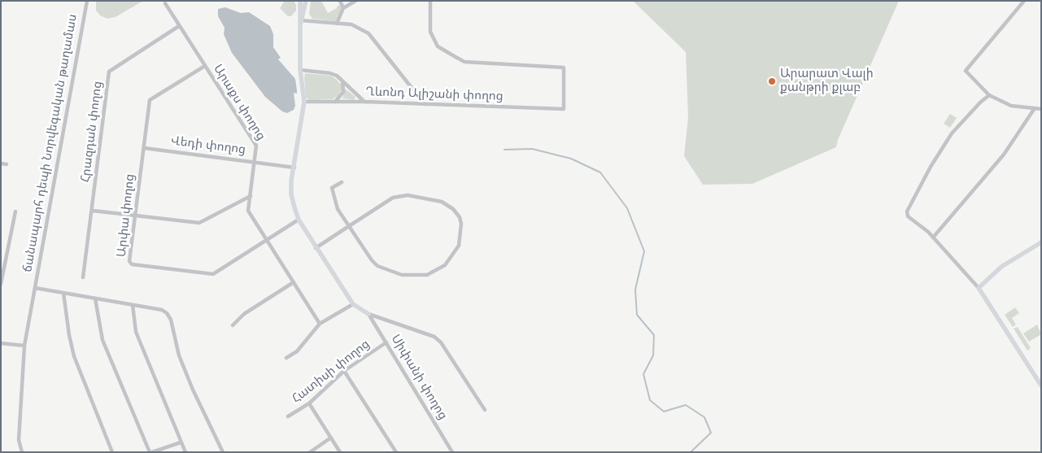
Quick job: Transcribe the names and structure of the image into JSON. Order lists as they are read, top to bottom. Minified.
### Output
{"streets":{"street":["Ղևոնդ Ալիշանի փողոց","Արաքս փողոց","Հրազդան փողոց","ճանապարհ դեպի Նորվեգական թաղամաս","Վեդի փողոց","Արփա փողոց","Հատիսի փողոց","Սիփանի փողոց"]},"crossings":[["Արաքս փողոց","Հրազդան փողոց"],["Արաքս փողոց","Վեդի փողոց"],["Արաքս փողոց","Արփա փողոց"],["Վեդի փողոց","Արփա փողոց"],["Հատիսի փողոց","Սիփանի փողոց"]],"places":["Արարատ Վալի քանթրի քլաբ"]}
